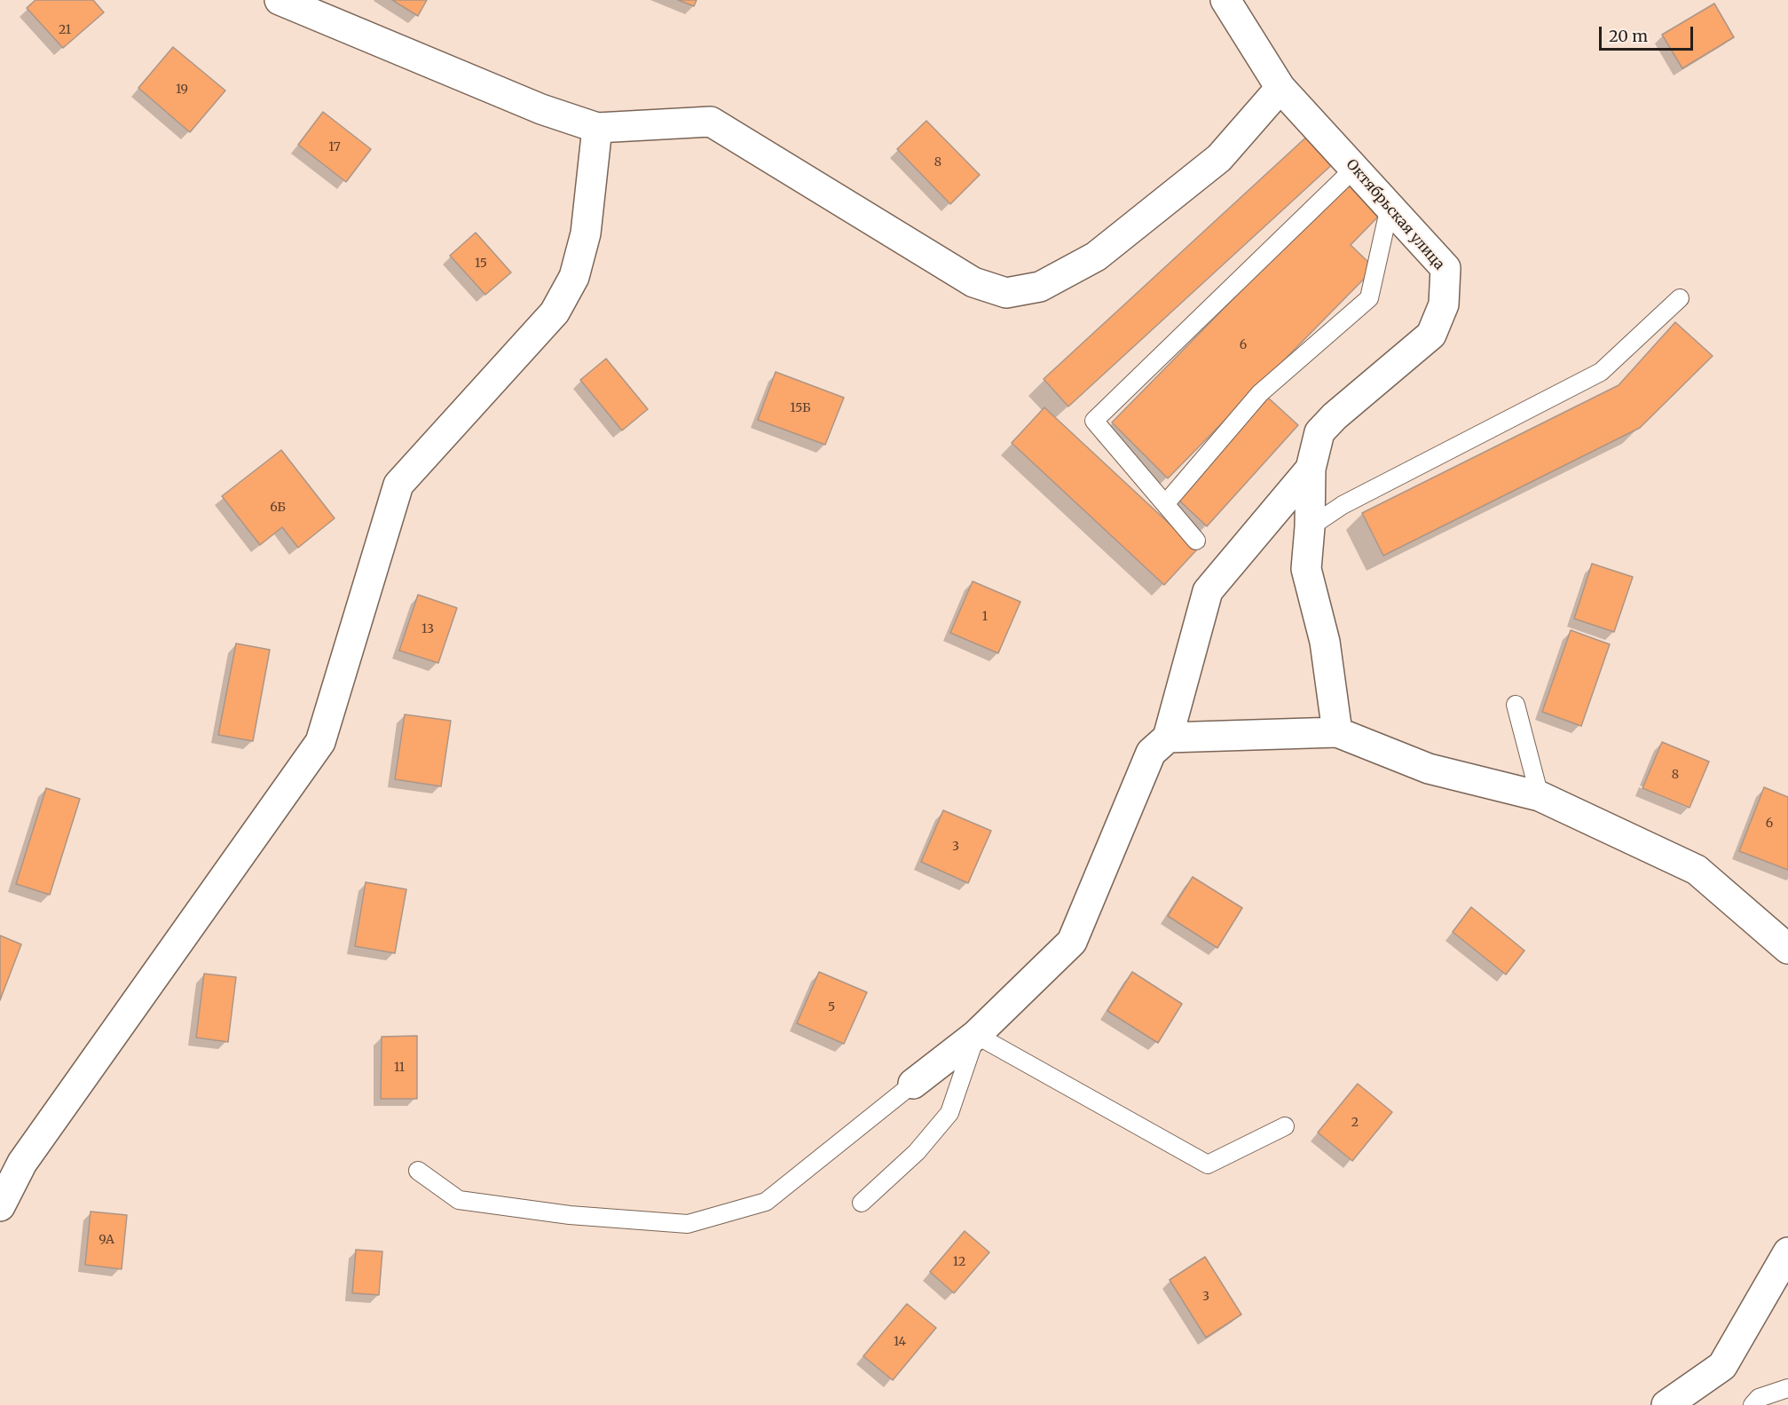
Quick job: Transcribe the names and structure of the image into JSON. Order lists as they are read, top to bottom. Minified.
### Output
{"streets":{"street":["Октябрьская улица"]},"house_numbers":["21","19","17","8","15","6","15Б","6Б","1","13","8","6","3","5","11","2","9А","12","3","14"],"scale_bar":"20 m"}
